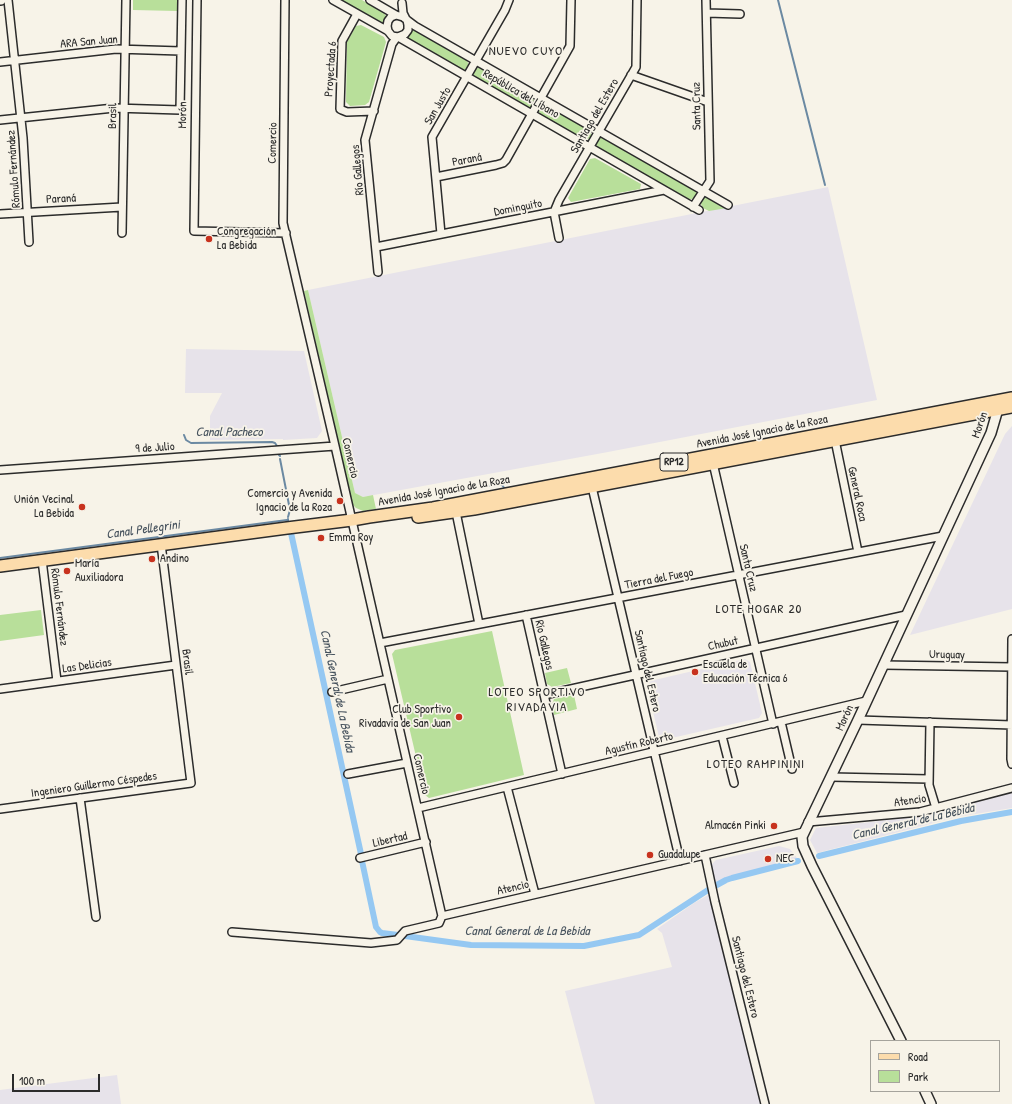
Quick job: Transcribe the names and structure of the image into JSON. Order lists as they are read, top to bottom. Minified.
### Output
{"streets":{"main road":["Avenida José Ignacio de la Roza","RP12"],"street":["ARA San Juan","Proyectada 6","República del Líbano","San Justo","Santa Cruz","Morón","Brasil","Santiago del Estero","Comercio","Paraná","Rómulo Fernández","Río Gallegos","Dominguito","9 de Julio","General Roca","Tierra del Fuego","Chubut","Uruguay","Las Delicias","Agustín Roberto","Ingeniero Guillermo Céspedes","Atencio","Libertad"]},"crossings":[["ARA San Juan","Morón"],["ARA San Juan","Brasil"],["ARA San Juan","Rómulo Fernández"],["Proyectada 6","República del Líbano"],["Proyectada 6","Río Gallegos"],["República del Líbano","San Justo"],["República del Líbano","Santa Cruz"],["República del Líbano","Santiago del Estero"],["República del Líbano","Paraná"],["República del Líbano","Río Gallegos"],["República del Líbano","Dominguito"],["San Justo","Paraná"],["San Justo","Dominguito"],["Santa Cruz","Avenida José Ignacio de la Roza"],["Santa Cruz","Tierra del Fuego"],["Santa Cruz","Chubut"],["Santa Cruz","Agustín Roberto"],["Morón","Brasil"],["Morón","Comercio"],["Morón","Avenida José Ignacio de la Roza"],["Morón","Tierra del Fuego"],["Morón","Chubut"],["Morón","Uruguay"],["Morón","Agustín Roberto"],["Morón","Atencio"],["Brasil","Paraná"],["Brasil","Avenida José Ignacio de la Roza"],["Brasil","Las Delicias"],["Brasil","Ingeniero Guillermo Céspedes"],["Santiago del Estero","Dominguito"],["Santiago del Estero","Avenida José Ignacio de la Roza"],["Santiago del Estero","Tierra del Fuego"],["Santiago del Estero","Chubut"],["Santiago del Estero","Agustín Roberto"],["Santiago del Estero","Atencio"],["Comercio","Avenida José Ignacio de la Roza"],["Comercio","9 de Julio"],["Comercio","Tierra del Fuego"],["Comercio","Agustín Roberto"],["Comercio","Atencio"],["Comercio","Libertad"],["Paraná","Rómulo Fernández"],["Rómulo Fernández","Avenida José Ignacio de la Roza"],["Rómulo Fernández","Las Delicias"],["Río Gallegos","Dominguito"],["Río Gallegos","Tierra del Fuego"],["Río Gallegos","Chubut"],["Río Gallegos","Agustín Roberto"],["Avenida José Ignacio de la Roza","General Roca"],["General Roca","Tierra del Fuego"]],"districts":["NUEVO CUYO","LOTE HOGAR 20","LOTEO SPORTIVO RIVADAVIA","LOTEO RAMPININI"],"water":["Canal Pacheco","Canal Pellegrini","Canal General de La Bebida"],"places":["Congregación La Bebida","Comercio y Avenida Ignacio de la Roza","Unión Vecinal La Bebida","Emma Roy","Andino","María Auxiliadora","Escuela de Educación Técnica 6","Club Sportivo Rivadavia de San Juan","Almacén Pinki","Guadalupe","NEC"],"legend":["Road","Park"],"scale_bar":"100 m"}
